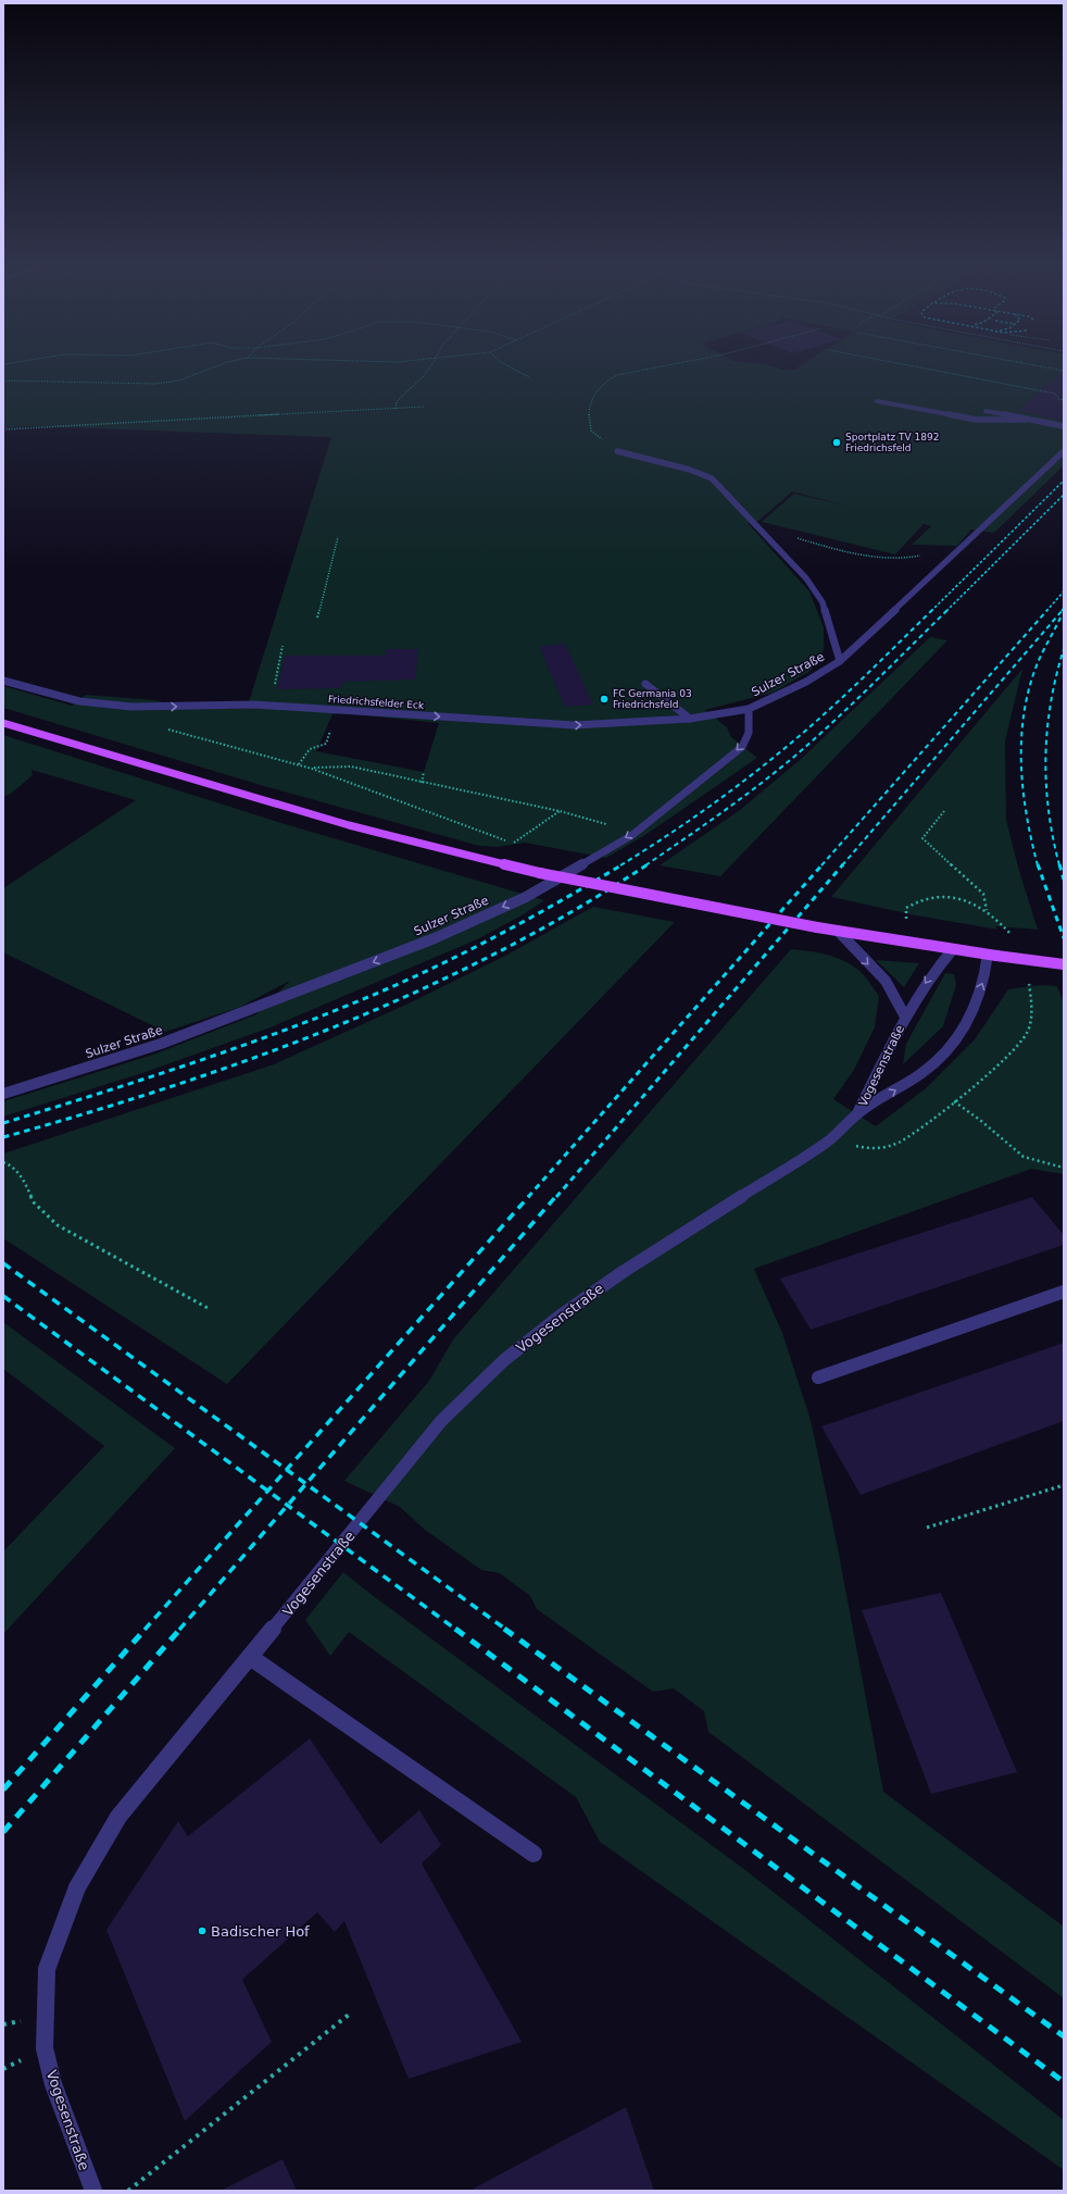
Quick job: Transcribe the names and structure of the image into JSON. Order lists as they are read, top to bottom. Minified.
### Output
{"streets":{"street":["Sulzer Straße","Friedrichsfelder Eck","Vogesenstraße"]},"crossings":[["Sulzer Straße","Friedrichsfelder Eck"]],"one_way":["Sulzer Straße","Friedrichsfelder Eck"],"places":["Sportplatz TV 1892 Friedrichsfeld","FC Germania 03 Friedrichsfeld","Badischer Hof"]}
